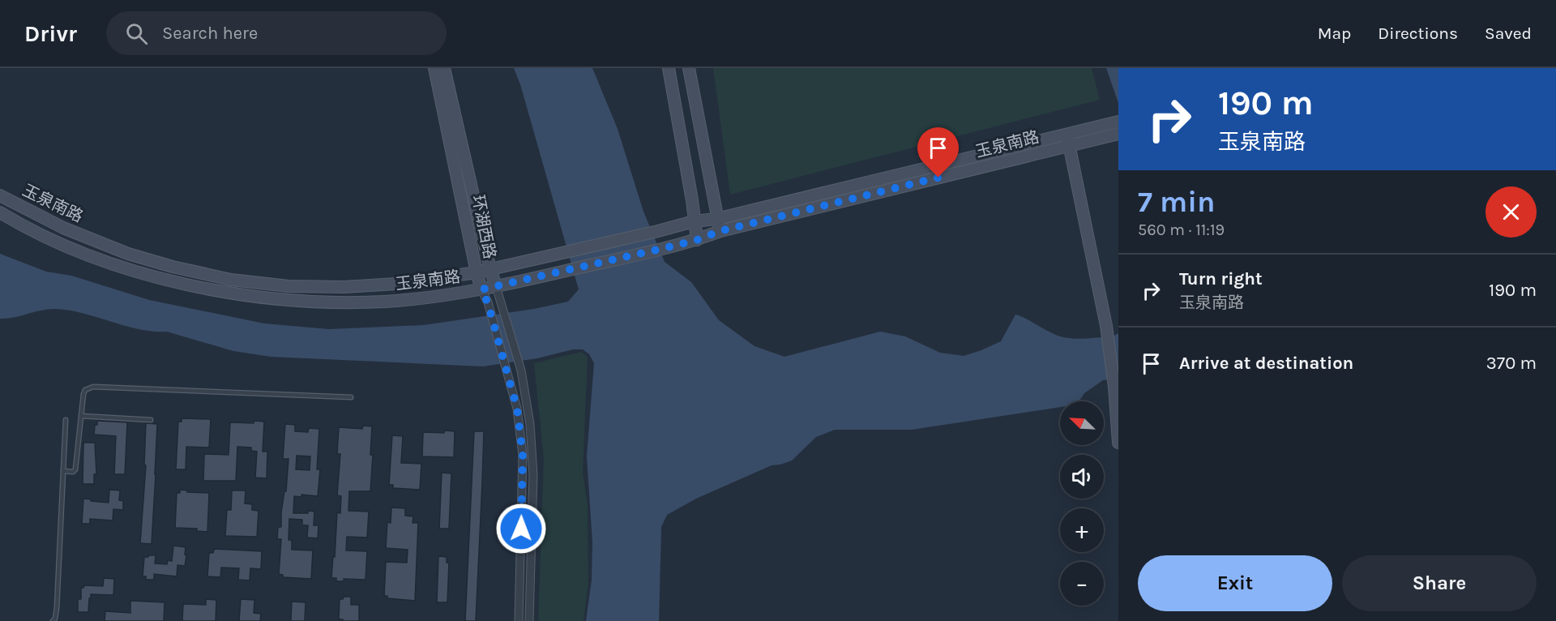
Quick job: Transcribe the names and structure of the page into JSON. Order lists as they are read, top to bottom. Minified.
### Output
{"streets":{"street":["玉泉南路","环湖西路"]},"crossings":[["玉泉南路","环湖西路"]],"north":"top left","page":{"header":"Drivr","search":"Search here","nav":["Map","Directions","Saved"],"turn":["190 m","玉泉南路"],"heading":["7 min","560 m · 11:19"],"list":[{"name":"Turn right","note":"玉泉南路","value":"190 m"},{"name":"Arrive at destination","value":"370 m"}],"map_buttons":["+","−"],"buttons":["Exit","Share"]}}
